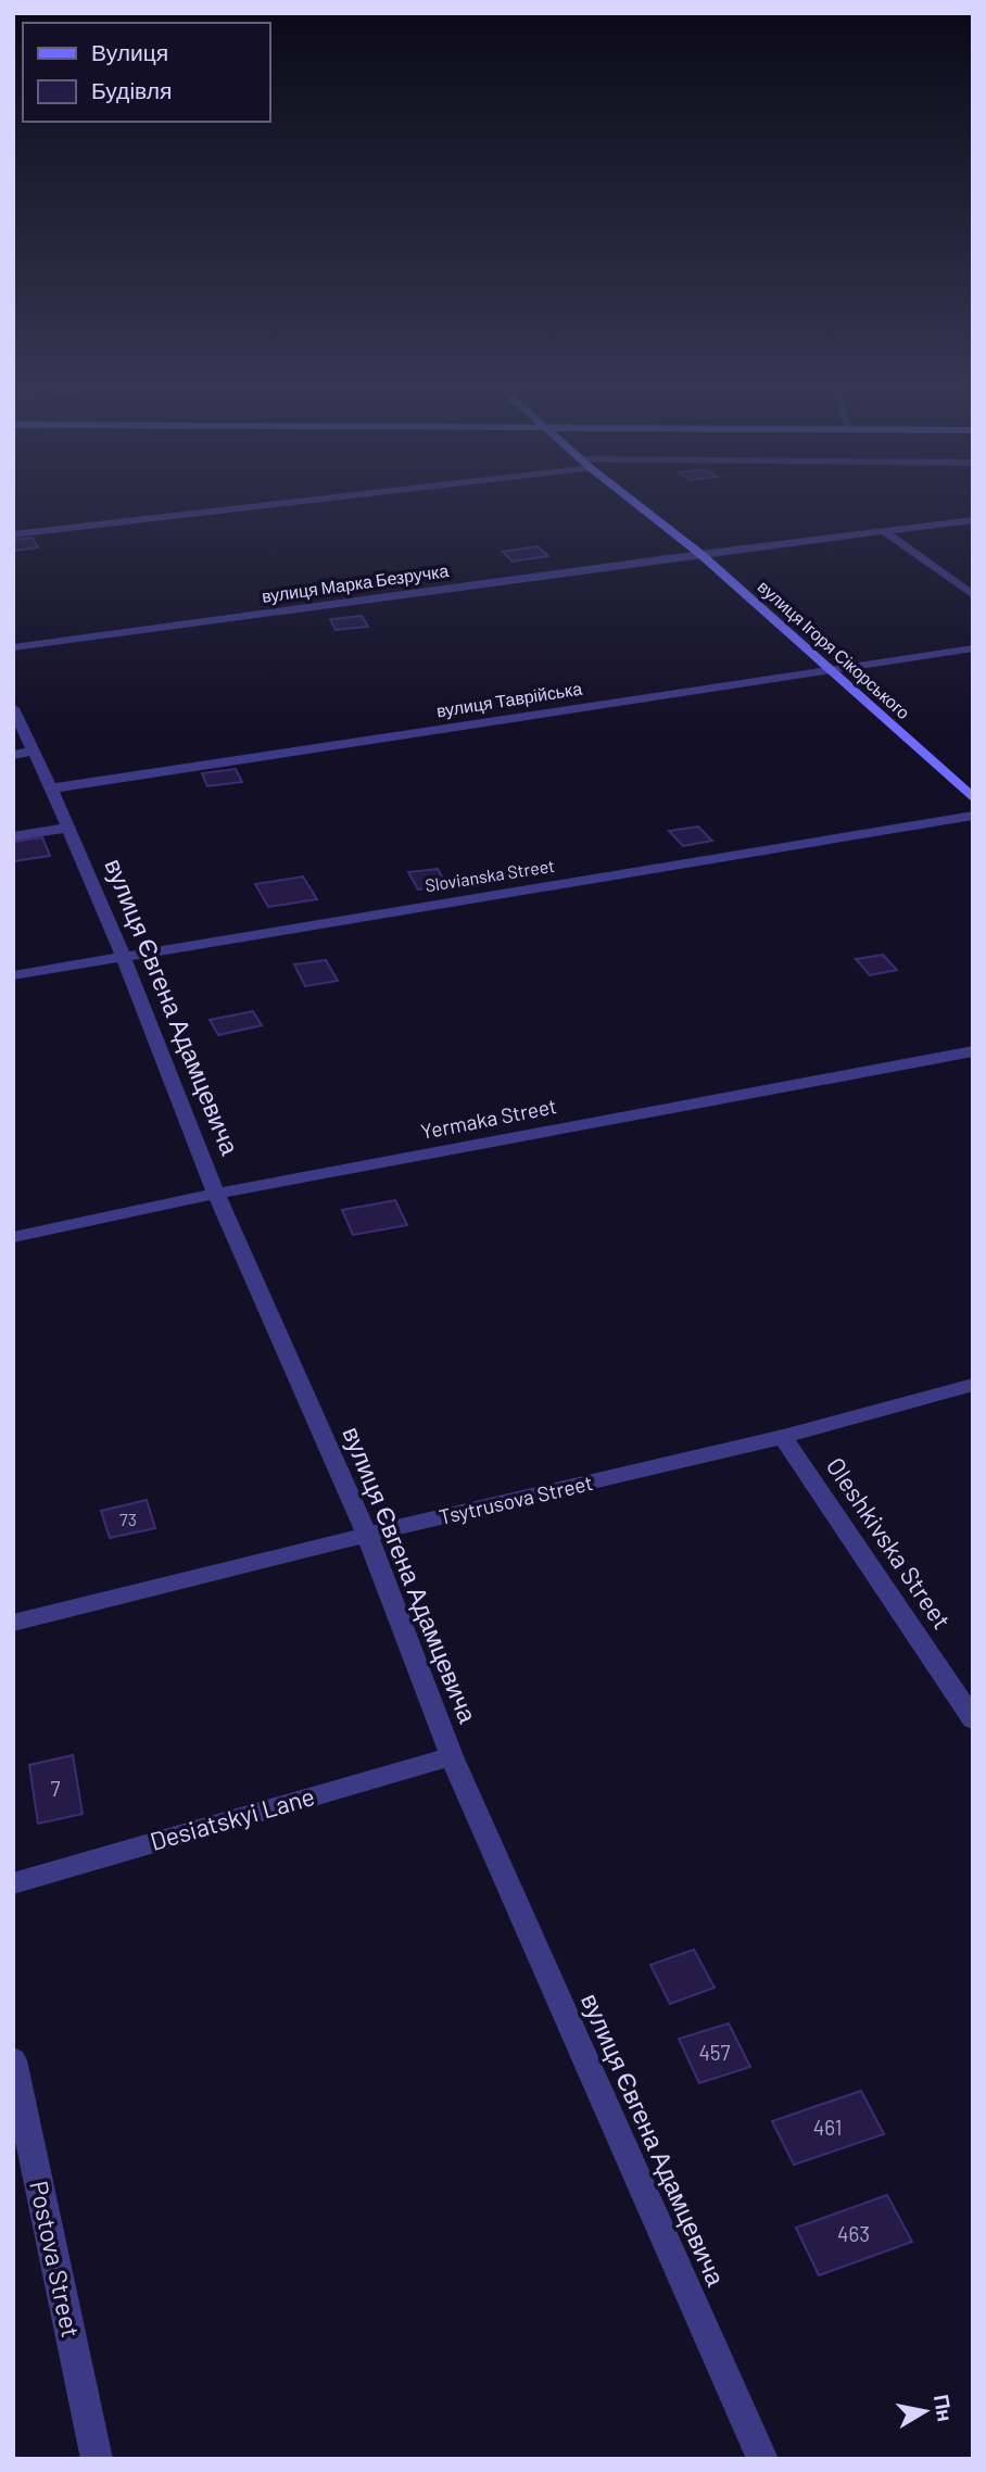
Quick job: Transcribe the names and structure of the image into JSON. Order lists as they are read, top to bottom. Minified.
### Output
{"streets":{"main road":["вулиця Ігоря Сікорського"],"street":["вулиця Марка Безручка","вулиця Таврійська","Slovianska Street","вулиця Євгена Адамцевича","Yermaka Street","Tsytrusova Street","Oleshkivska Street","Desiatskyi Lane","Postova Street"]},"crossings":[["вулиця Марка Безручка","вулиця Ігоря Сікорського"],["вулиця Ігоря Сікорського","вулиця Таврійська"],["вулиця Таврійська","вулиця Євгена Адамцевича"],["Slovianska Street","вулиця Євгена Адамцевича"],["вулиця Євгена Адамцевича","Yermaka Street"],["вулиця Євгена Адамцевича","Tsytrusova Street"],["вулиця Євгена Адамцевича","Desiatskyi Lane"],["Tsytrusova Street","Oleshkivska Street"]],"house_numbers":["73","7","457","461","463"],"legend":["Вулиця","Будівля"],"north":"right"}
